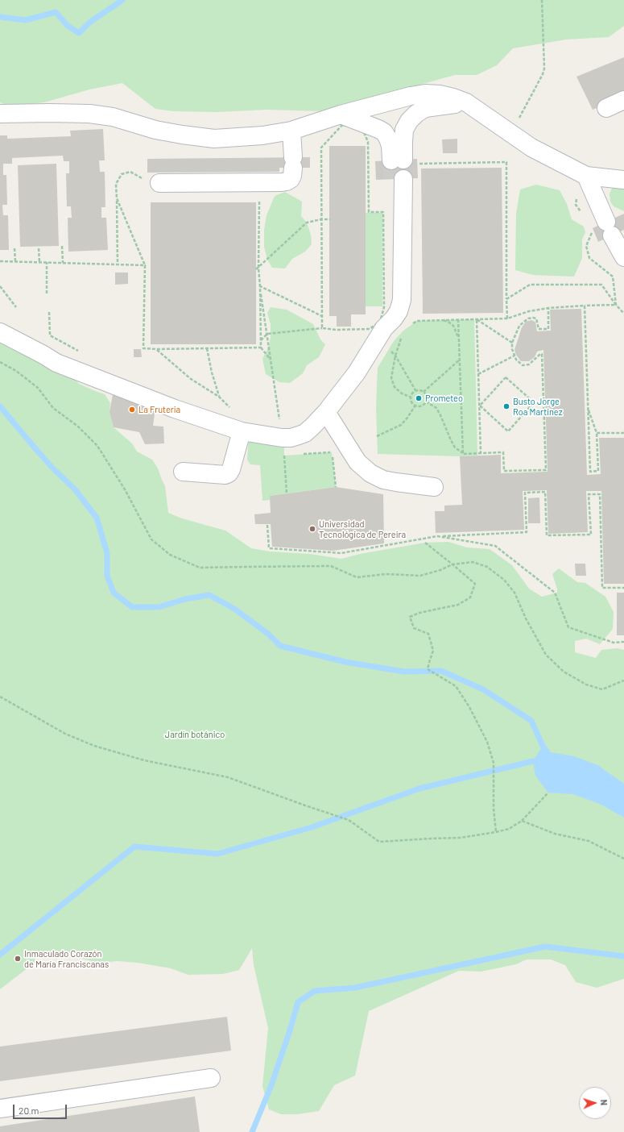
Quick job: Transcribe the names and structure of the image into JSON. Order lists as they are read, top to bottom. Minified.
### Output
{"parks":["Jardín botánico"],"places":["Prometeo","Busto Jorge Roa Martinez","La Fruteria","Universidad Tecnológica de Pereira","Inmaculado Corazón de María Franciscanas"],"scale_bar":"20 m","north":"right"}
